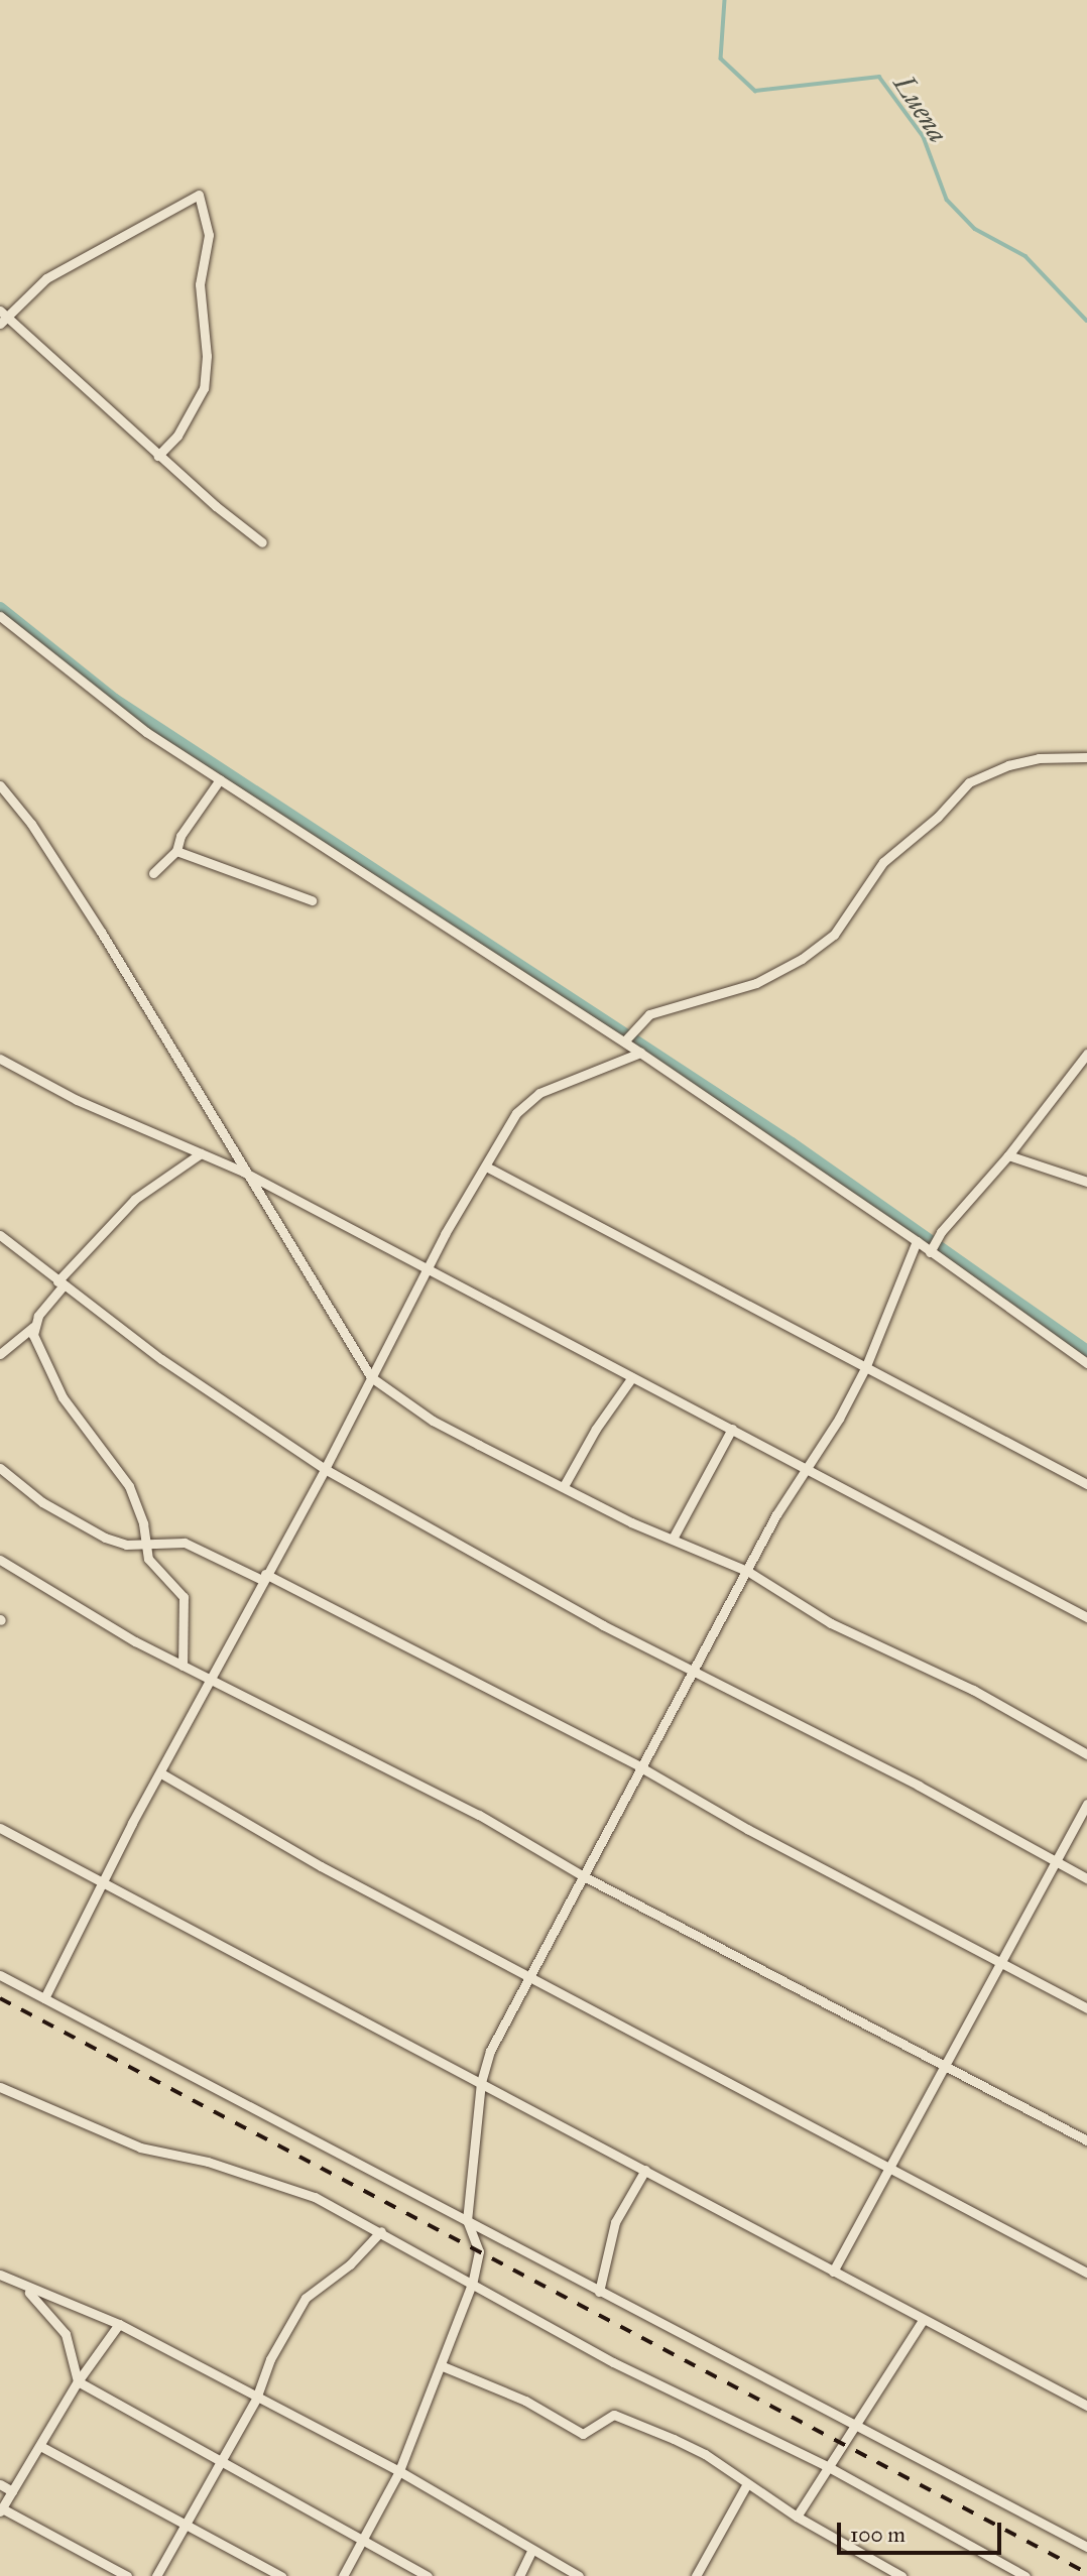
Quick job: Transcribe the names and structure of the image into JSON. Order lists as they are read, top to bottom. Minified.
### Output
{"water":["Luena"],"scale_bar":"100 m"}
